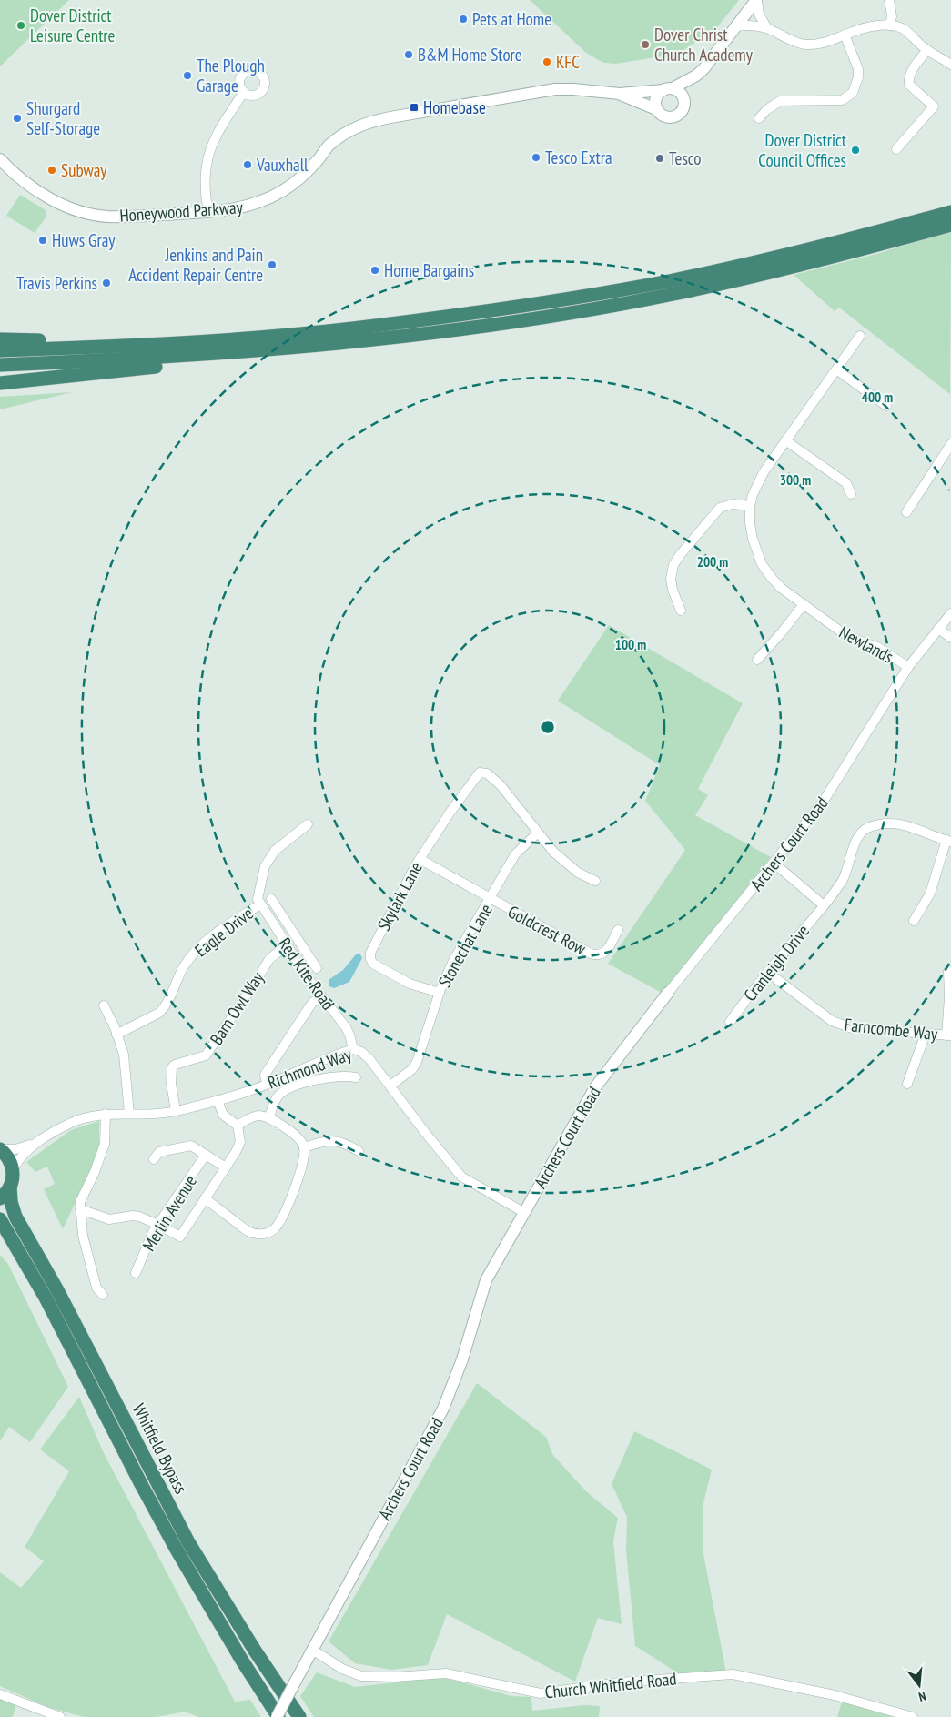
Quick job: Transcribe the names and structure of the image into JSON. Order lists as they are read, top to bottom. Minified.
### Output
{"streets":{"highway":["Whitfield Bypass"],"street":["Honeywood Parkway","Newlands","Archers Court Road","Skylark Lane","Goldcrest Row","Eagle Drive","Stonechat Lane","Cranleigh Drive","Red Kite Road","Barn Owl Way","Farncombe Way","Richmond Way","Merlin Avenue","Church Whitfield Road"]},"crossings":[["Newlands","Archers Court Road"],["Archers Court Road","Richmond Way"],["Archers Court Road","Whitfield Bypass"],["Archers Court Road","Church Whitfield Road"],["Skylark Lane","Goldcrest Row"],["Skylark Lane","Stonechat Lane"],["Goldcrest Row","Stonechat Lane"],["Eagle Drive","Red Kite Road"],["Stonechat Lane","Richmond Way"],["Cranleigh Drive","Farncombe Way"],["Red Kite Road","Barn Owl Way"],["Red Kite Road","Richmond Way"],["Barn Owl Way","Richmond Way"]],"places":{"other":["Pets at Home","Dover District Leisure Centre","Dover Christ Church Academy","B&M Home Store","KFC","The Plough Garage","Shurgard Self-Storage","Dover District Council Offices","Tesco Extra","Tesco","Vauxhall","Subway","Huws Gray","Jenkins and Pain Accident Repair Centre","Home Bargains","Travis Perkins"],"transit":["Homebase"]},"north":"bottom","rings":["400 m","300 m","200 m","100 m"]}
